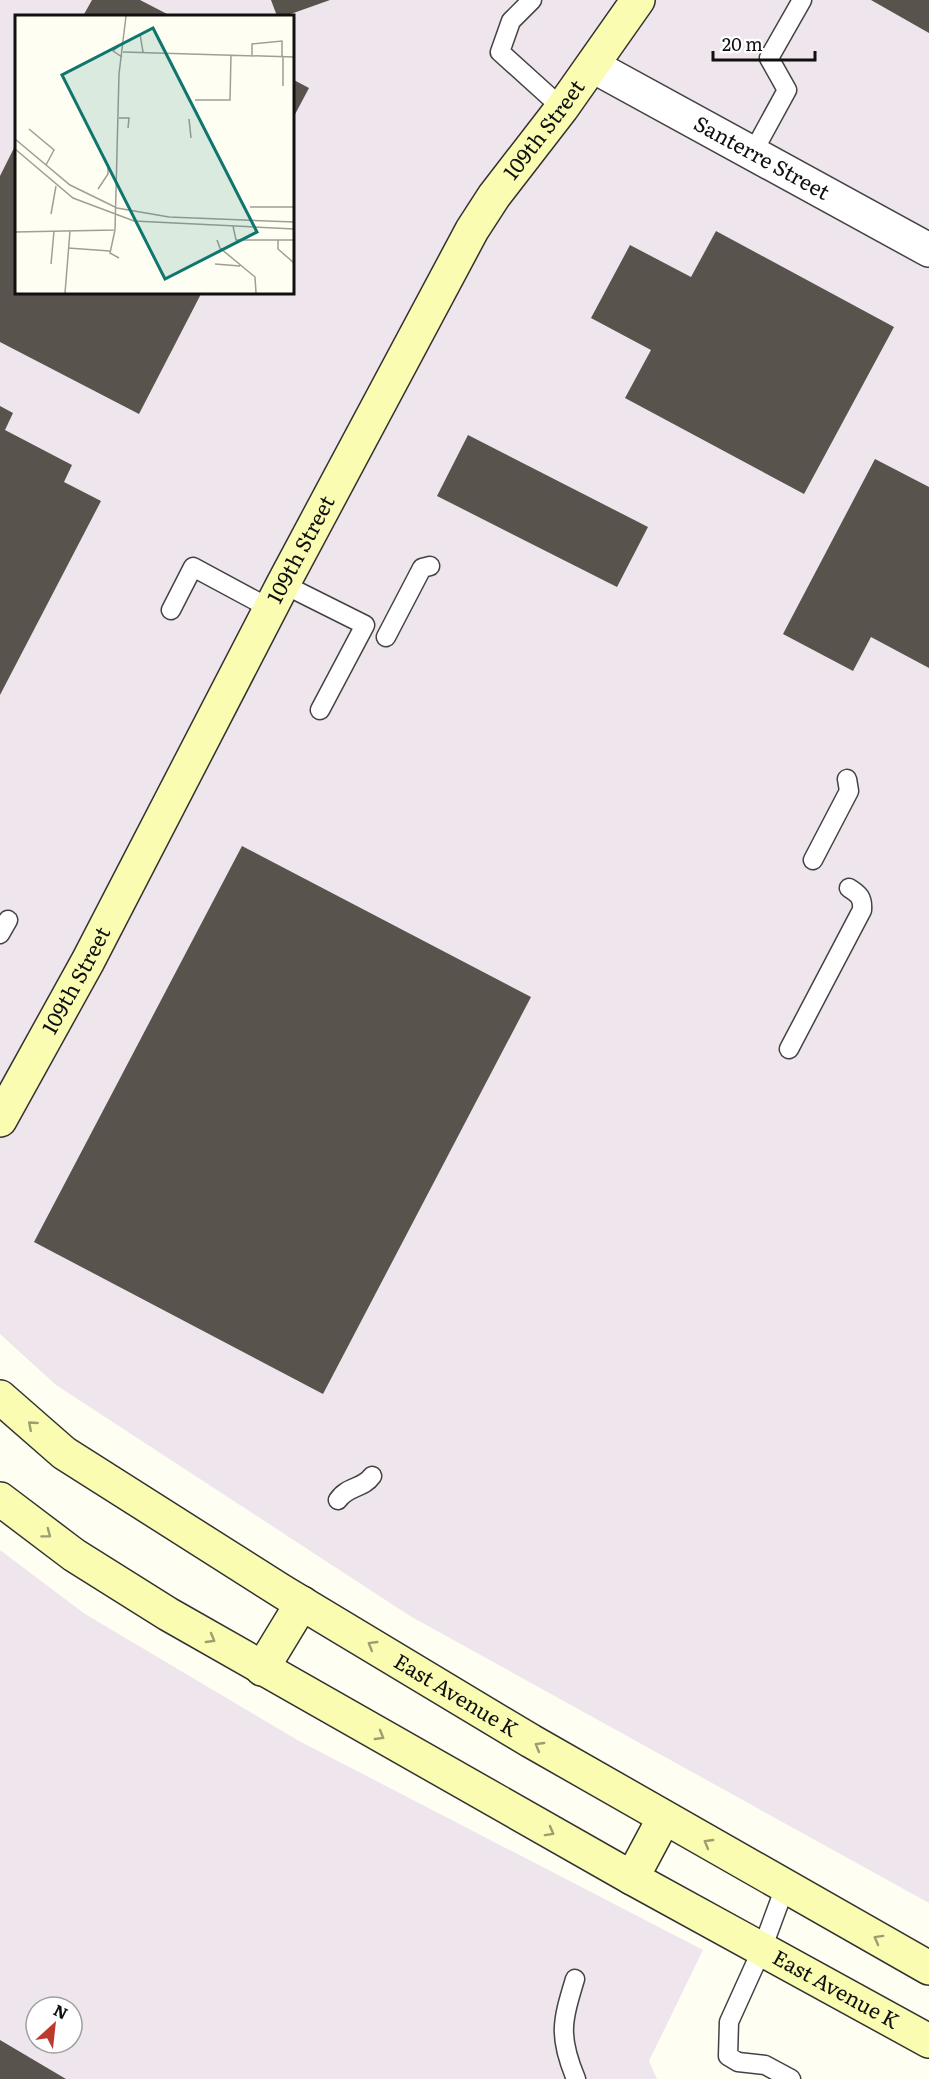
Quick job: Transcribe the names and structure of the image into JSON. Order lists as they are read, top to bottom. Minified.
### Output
{"streets":{"street":["109th Street","Santerre Street","East Avenue K"]},"crossings":[["109th Street","Santerre Street"]],"scale_bar":"20 m","north":"top right"}
